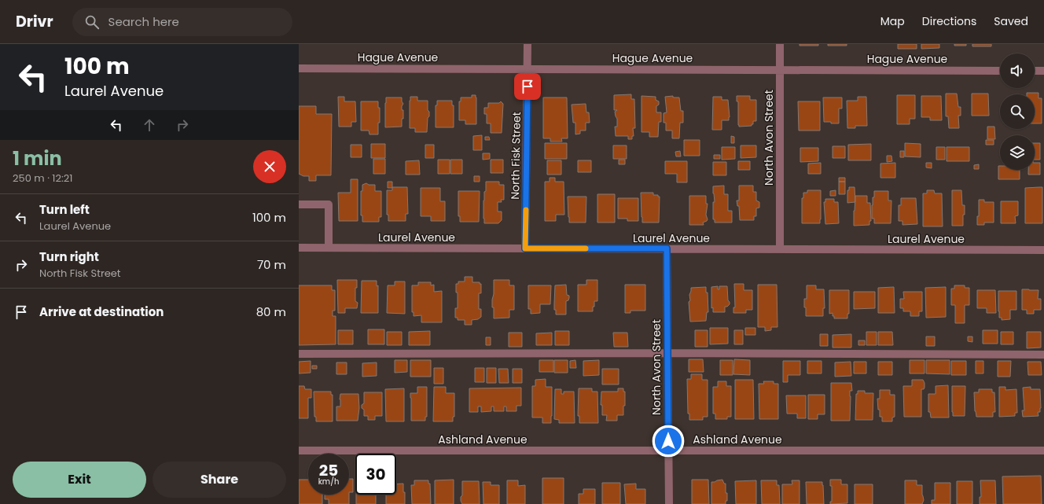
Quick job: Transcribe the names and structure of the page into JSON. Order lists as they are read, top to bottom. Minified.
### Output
{"streets":{"street":["Hague Avenue","North Avon Street","North Fisk Street","Laurel Avenue","Ashland Avenue"]},"crossings":[["Hague Avenue","North Avon Street"],["Hague Avenue","North Fisk Street"],["North Avon Street","Laurel Avenue"],["North Avon Street","Ashland Avenue"],["North Fisk Street","Laurel Avenue"]],"page":{"header":"Drivr","search":"Search here","nav":["Map","Directions","Saved"],"turn":["100 m","Laurel Avenue"],"heading":["1 min","250 m · 12:21"],"list":[{"name":"Turn left","note":"Laurel Avenue","value":"100 m"},{"name":"Turn right","note":"North Fisk Street","value":"70 m"},{"name":"Arrive at destination","value":"80 m"}],"speed":"25 km/h","limit":"30","buttons":["Exit","Share"]}}
